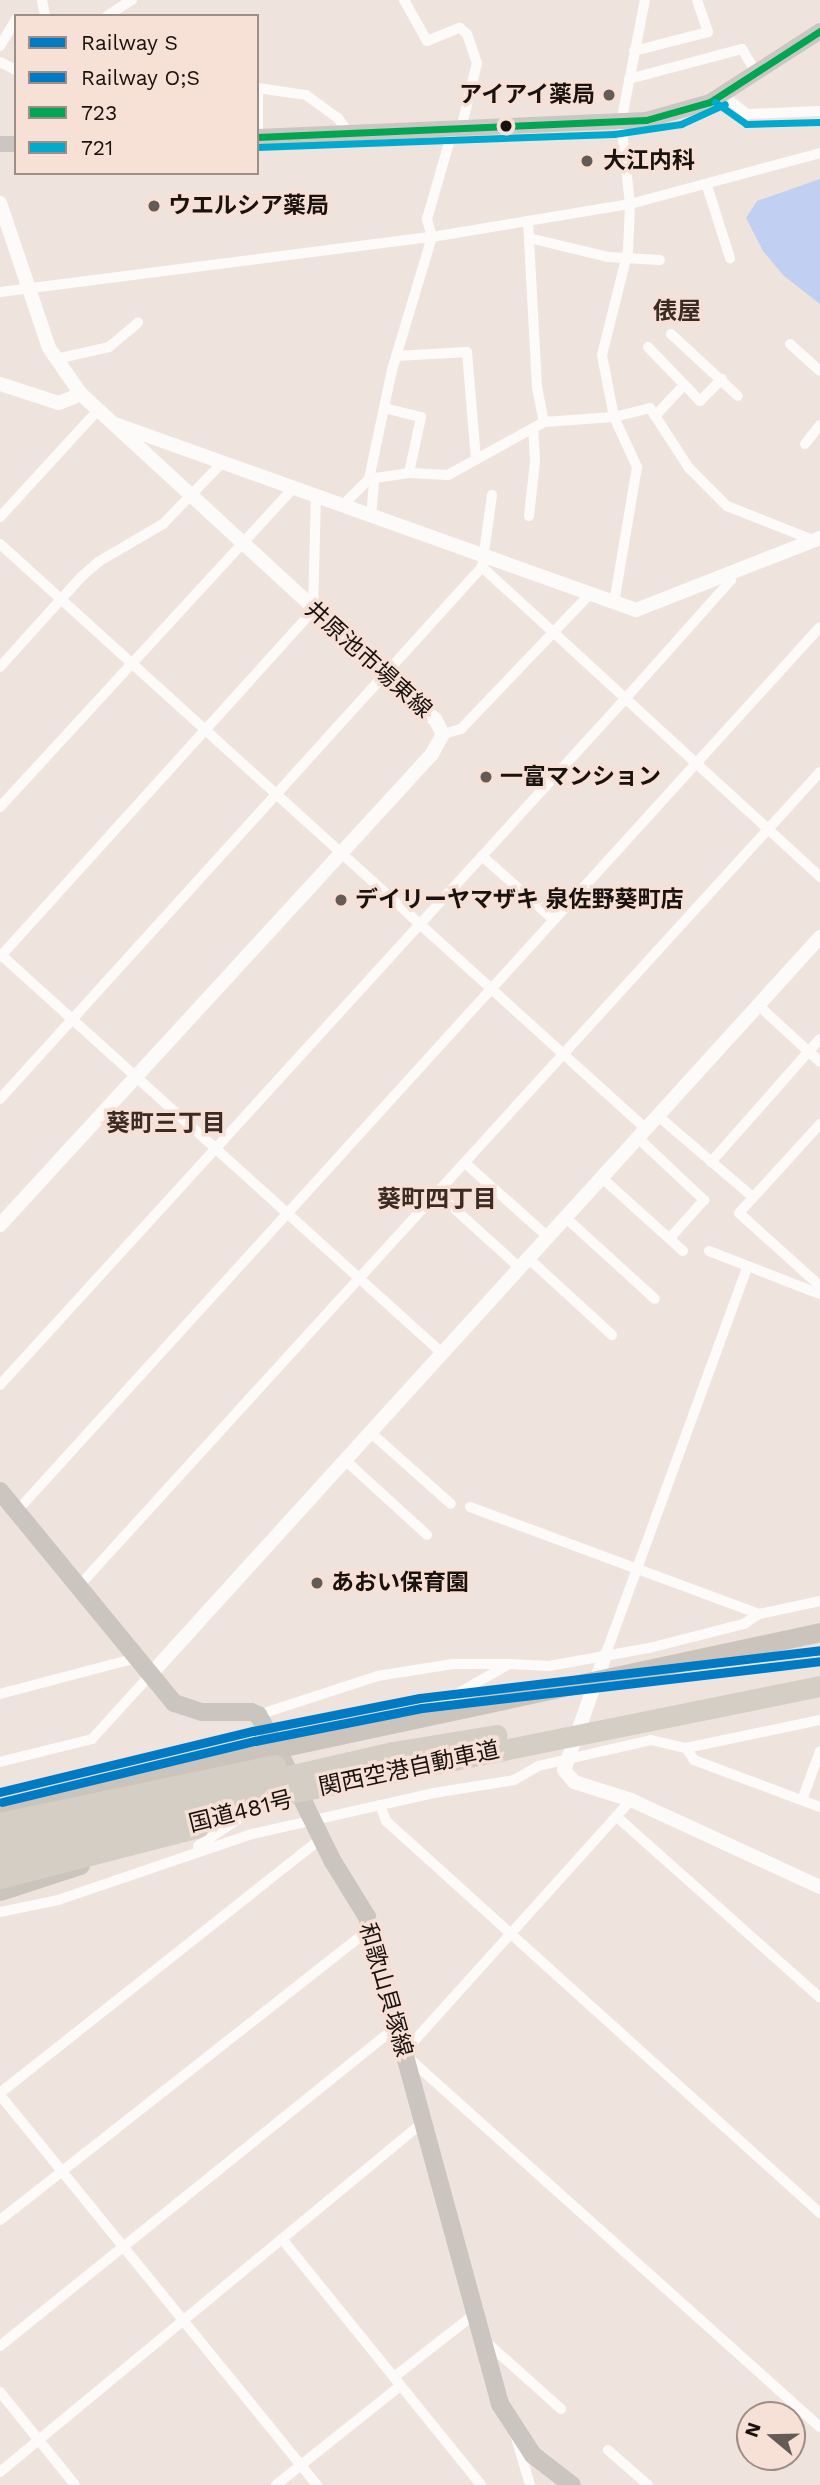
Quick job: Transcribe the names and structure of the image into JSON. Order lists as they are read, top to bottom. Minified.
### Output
{"streets":{"highway":["関西空港自動車道","国道481号"],"main road":["和歌山貝塚線"],"street":["井原池市場東線"]},"crossings":[["国道481号","和歌山貝塚線"]],"districts":["俵屋","葵町三丁目","葵町四丁目"],"places":["アイアイ薬局","大江内科","ウエルシア薬局","一富マンション","デイリーヤマザキ 泉佐野葵町店","あおい保育園"],"lines":["transit line 723","transit line 721","rail line S","rail line O;S"],"legend":["Railway S","Railway O;S","723","721"],"north":"left"}
